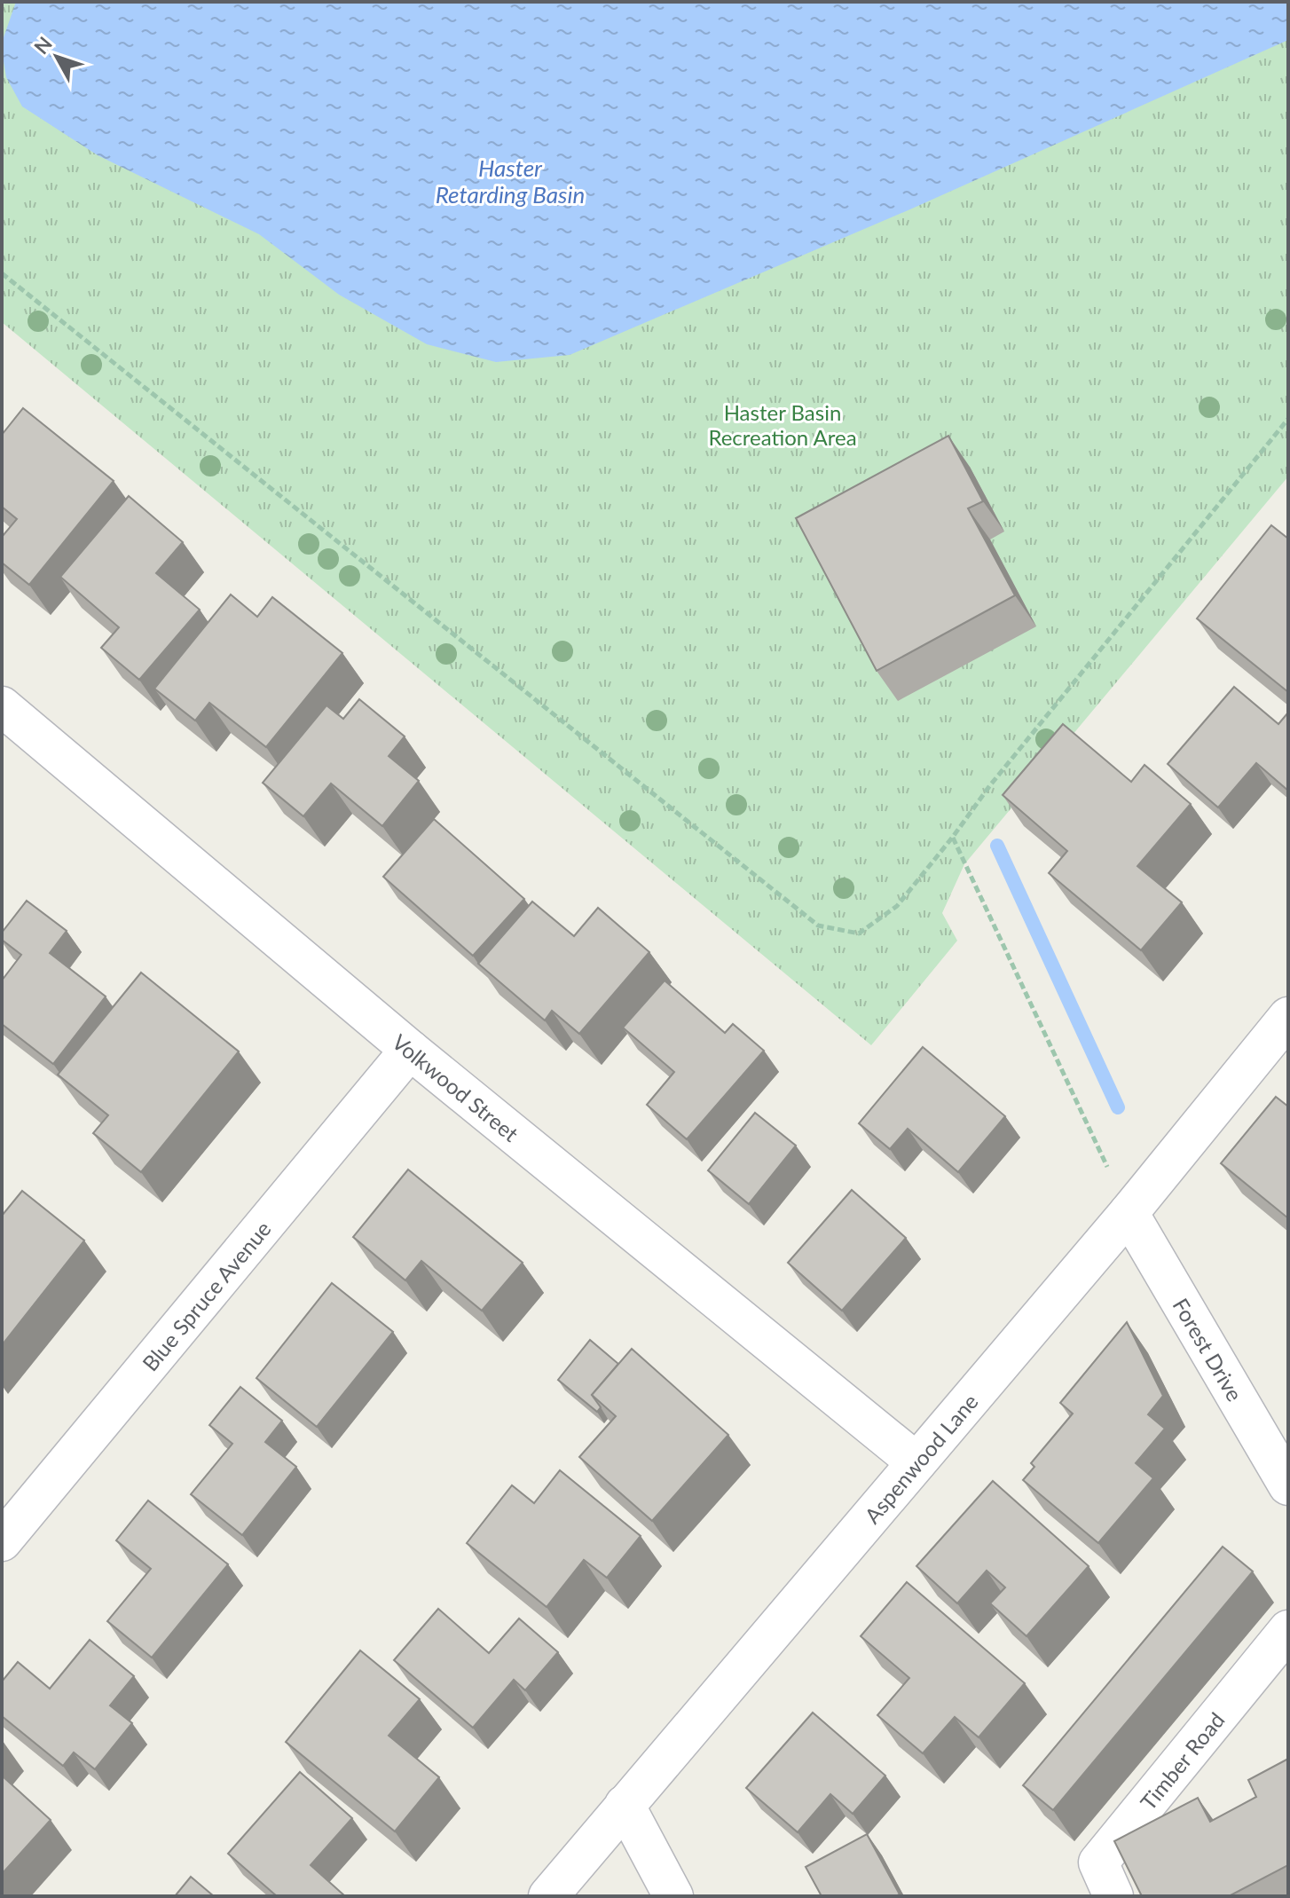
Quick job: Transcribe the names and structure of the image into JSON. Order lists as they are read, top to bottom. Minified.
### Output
{"streets":{"street":["Volkwood Street","Blue Spruce Avenue","Forest Drive","Aspenwood Lane","Timber Road"]},"crossings":[["Volkwood Street","Blue Spruce Avenue"],["Volkwood Street","Aspenwood Lane"],["Forest Drive","Aspenwood Lane"]],"water":["Haster Retarding Basin"],"parks":["Haster Basin Recreation Area"],"north":"top left"}
